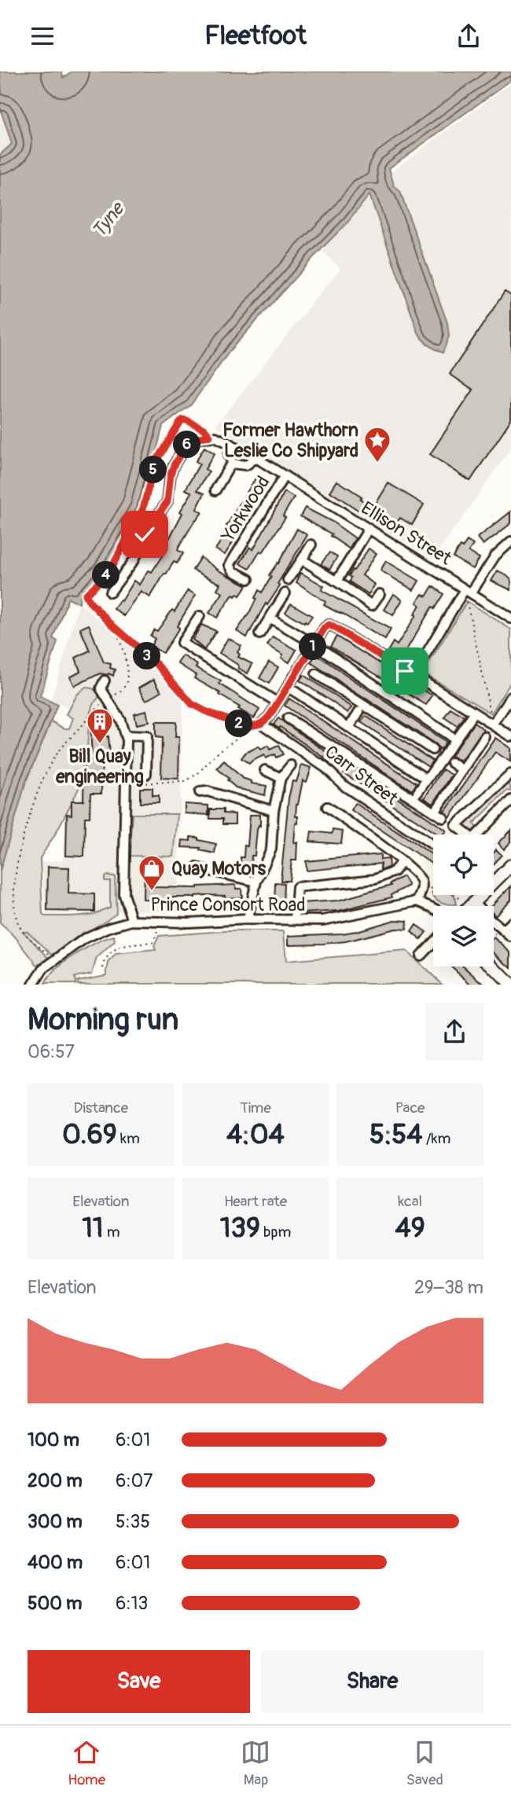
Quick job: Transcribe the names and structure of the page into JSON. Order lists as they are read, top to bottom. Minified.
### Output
{"streets":{"street":["Yorkwood","Ellison Street","Carr Street","Prince Consort Road"]},"crossings":[["Yorkwood","Ellison Street"]],"water":["Tyne"],"places":{"place":["Former Hawthorn Leslie Co Shipyard"],"building":["Bill Quay engineering"],"shop":["Quay Motors"]},"page":{"header":"Fleetfoot","pins":["6","5","4","1","3","2"],"heading":["Morning run","06:57"],"stats":[["Distance","0.69 km"],["Time","4:04"],["Pace","5:54 /km"],["Elevation","11 m"],["Heart rate","139 bpm"],["kcal","49"]],"chart":["Elevation","29–38 m"],"list":[{"name":"100 m","note":"6:01"},{"name":"200 m","note":"6:07"},{"name":"300 m","note":"5:35"},{"name":"400 m","note":"6:01"},{"name":"500 m","note":"6:13"}],"buttons":["Save","Share"],"tabs":["Home","Map","Saved"]}}
